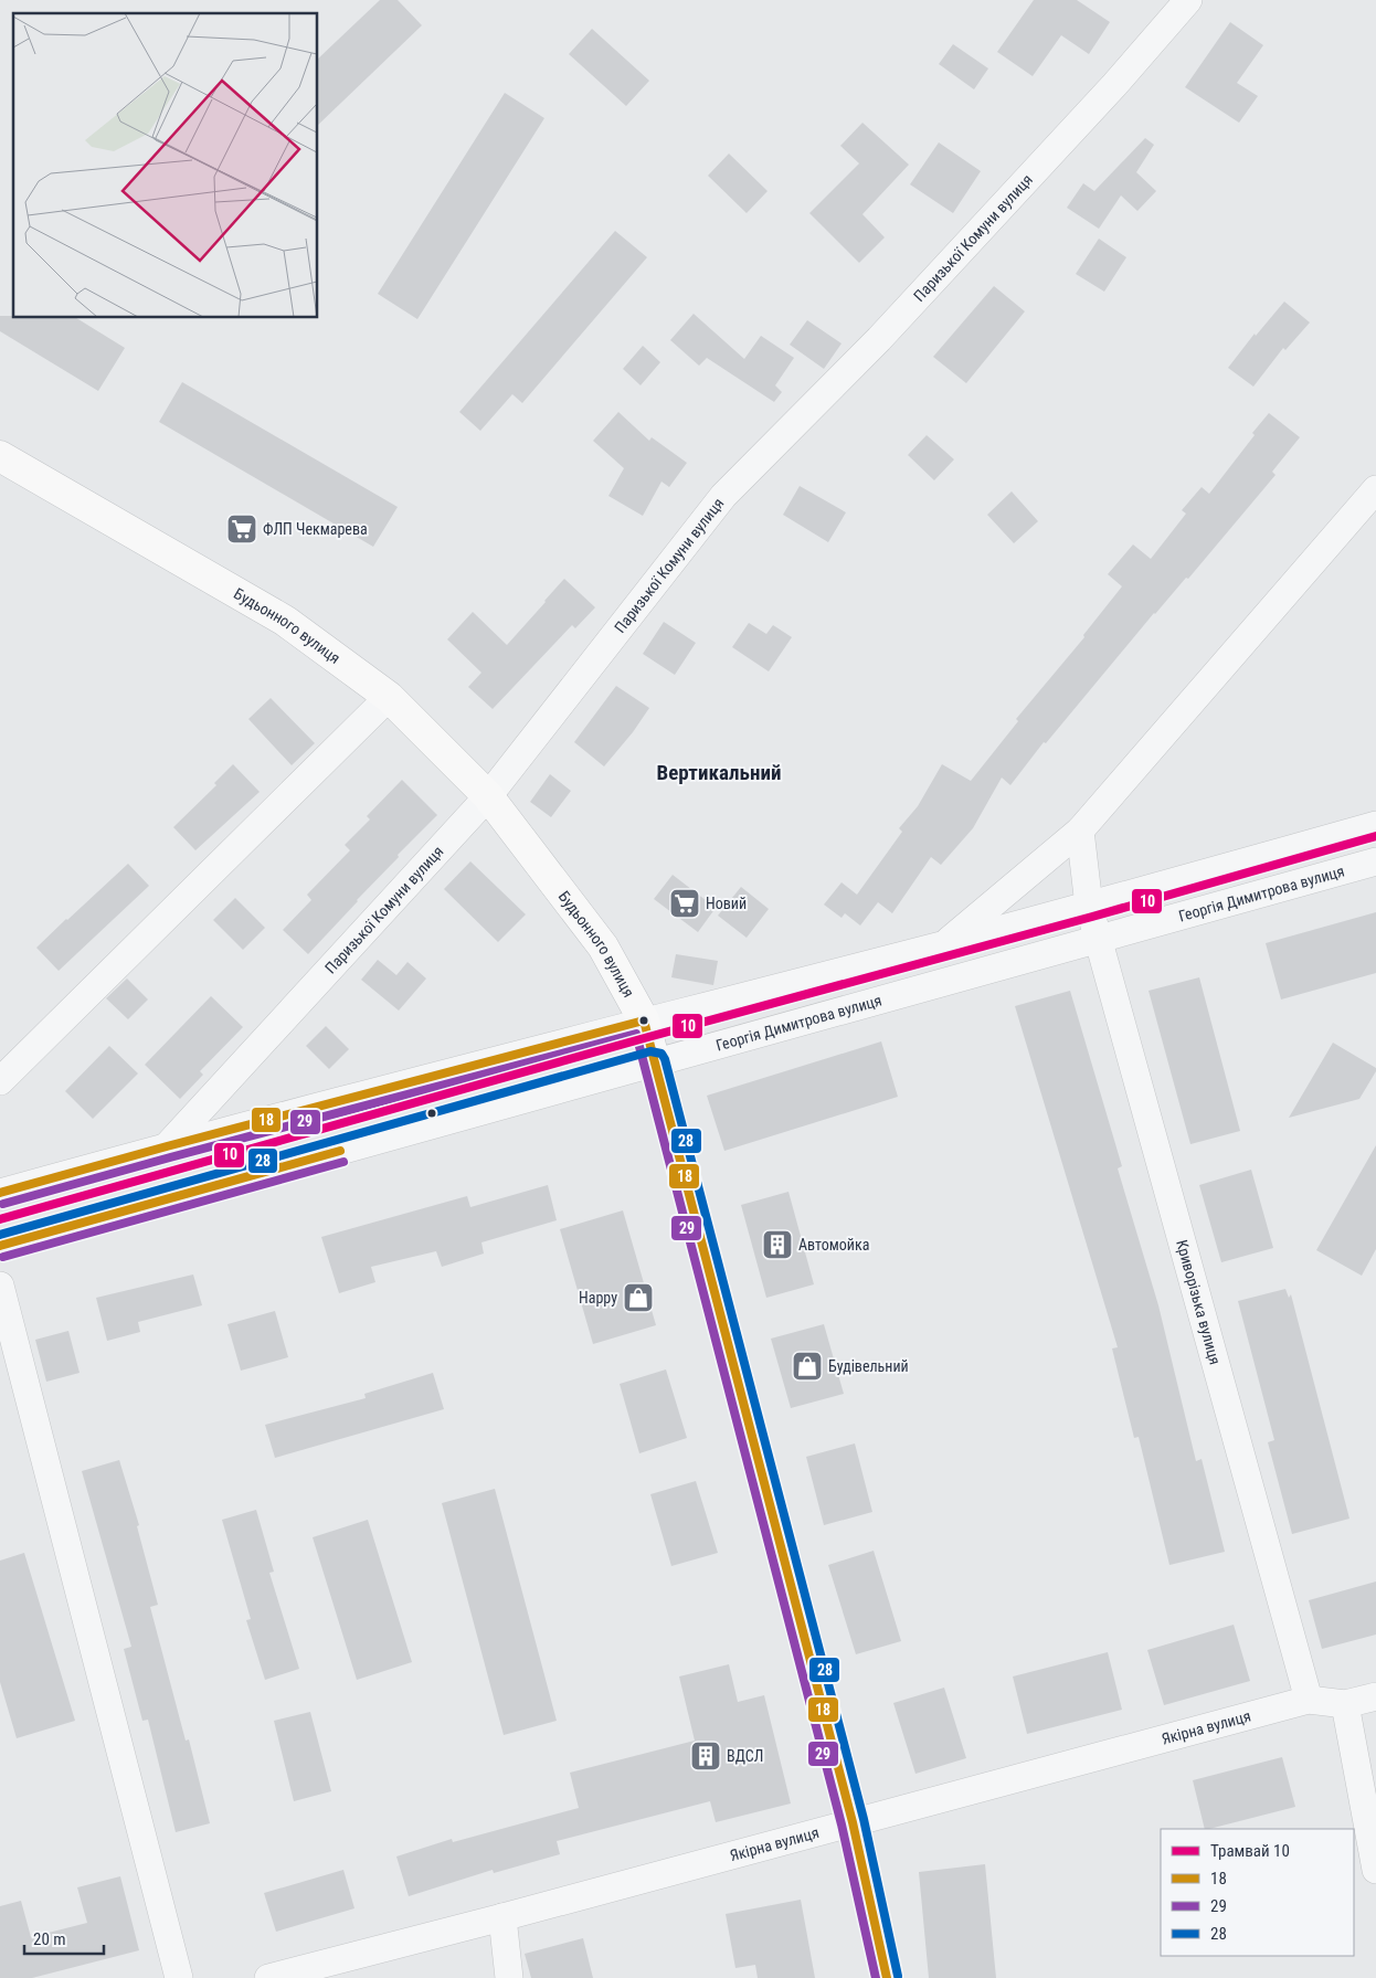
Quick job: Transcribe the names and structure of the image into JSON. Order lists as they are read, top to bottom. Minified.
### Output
{"streets":{"main road":["Будьонного вулиця"],"street":["Паризької Комуни вулиця","Георгія Димитрова вулиця","Криворізька вулиця","Якірна вулиця"]},"crossings":[["Паризької Комуни вулиця","Будьонного вулиця"],["Будьонного вулиця","Георгія Димитрова вулиця"],["Будьонного вулиця","Якірна вулиця"],["Георгія Димитрова вулиця","Криворізька вулиця"],["Криворізька вулиця","Якірна вулиця"]],"districts":["Вертикальний"],"places":{"supermarket":["ФЛП Чекмарева","Новий"],"building":["Автомойка","ВДСЛ"],"shop":["Happy","Будівельний"]},"lines":["tram line 10","transit line 18","transit line 29","transit line 28"],"legend":["Трамвай 10","18","29","28"],"scale_bar":"20 m"}
